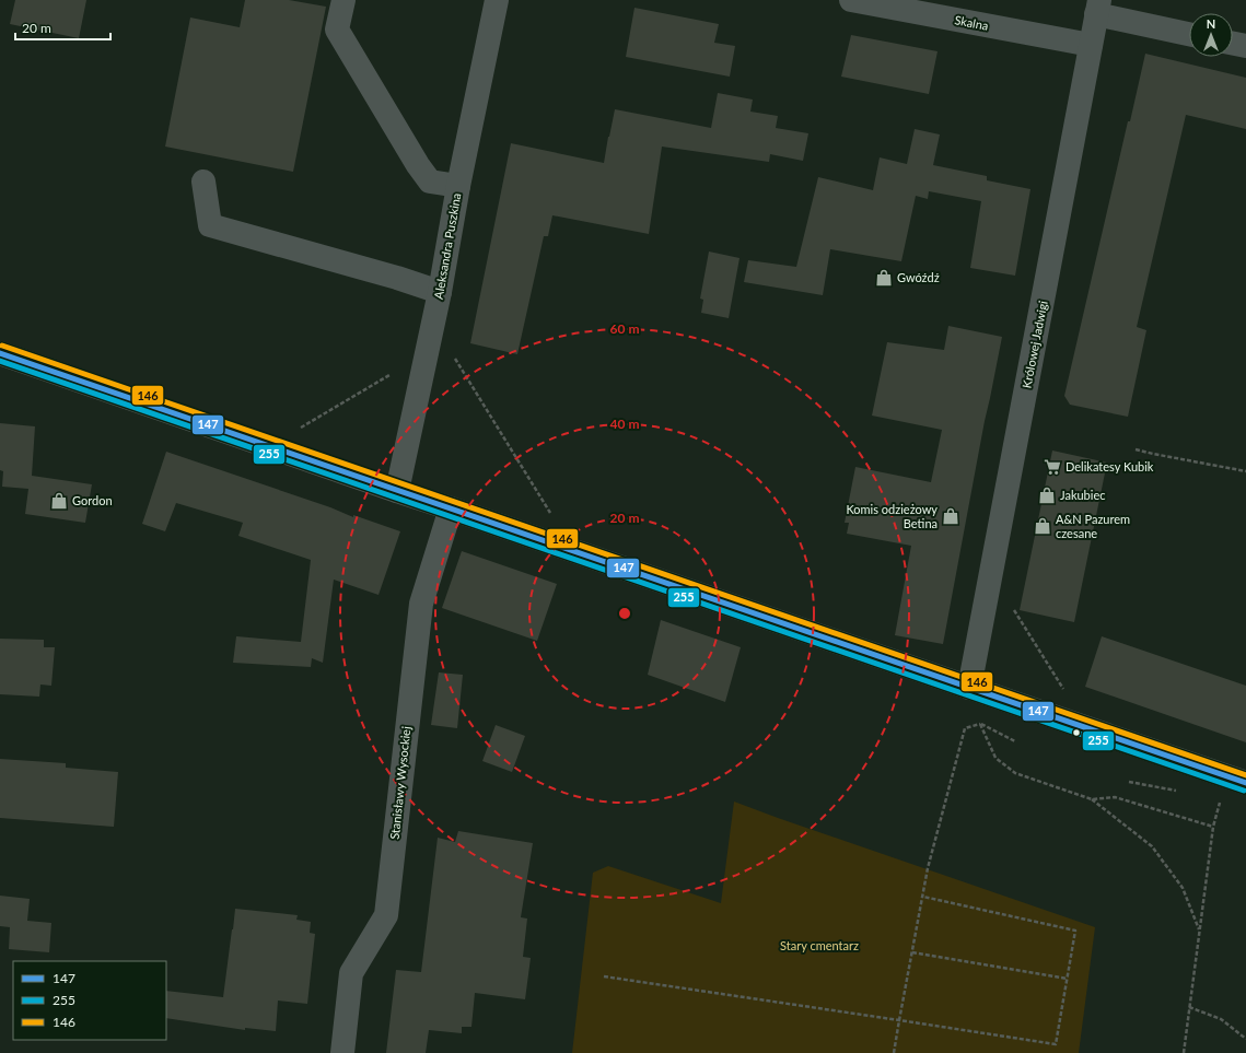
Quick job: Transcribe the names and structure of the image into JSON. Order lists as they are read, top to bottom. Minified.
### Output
{"streets":{"street":["Skalna","Aleksandra Puszkina","Królowej Jadwigi","Stanisławy Wysockiej"]},"crossings":[["Skalna","Królowej Jadwigi"]],"parks":["Stary cmentarz"],"places":{"shop":["Gwóźdź","Jakubiec","Gordon","Komis odzieżowy Betina","A&N Pazurem czesane"],"supermarket":["Delikatesy Kubik"]},"lines":["transit line 146","transit line 147","transit line 255"],"legend":["147","255","146"],"scale_bar":"20 m","north":"top","rings":["60 m","40 m","20 m"]}
